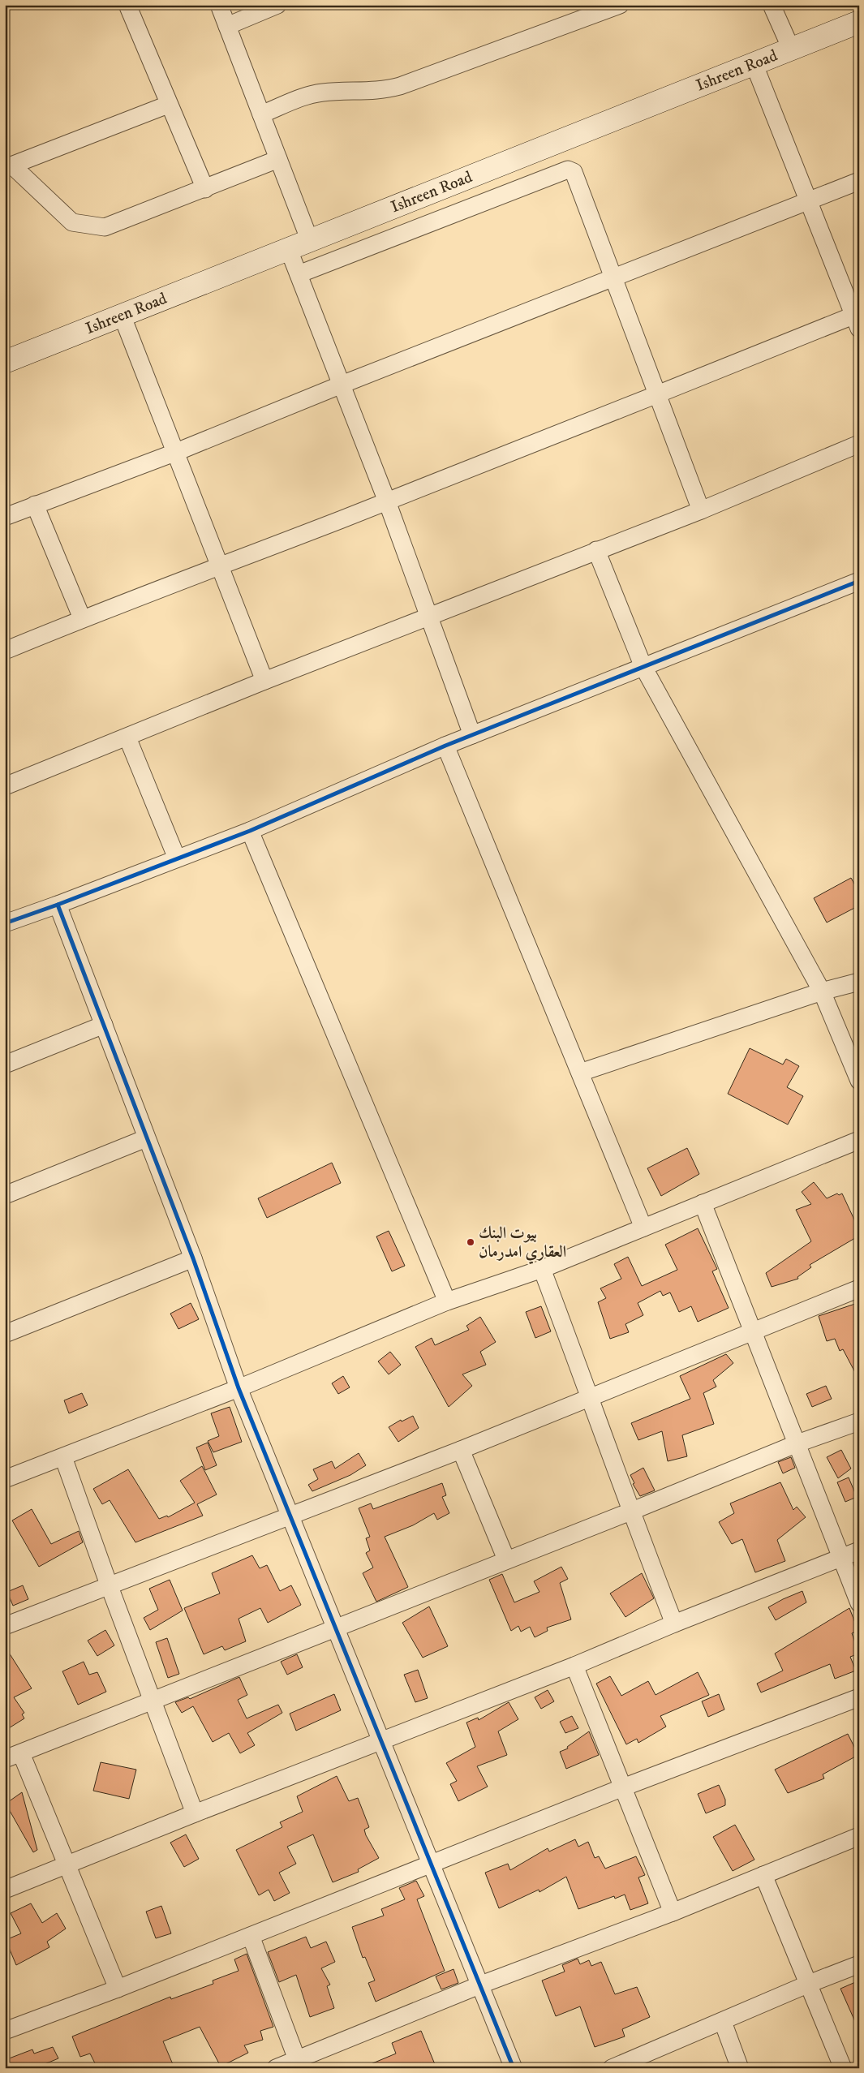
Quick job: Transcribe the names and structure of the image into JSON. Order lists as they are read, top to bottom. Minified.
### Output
{"streets":{"street":["Ishreen Road"]},"places":["بيوت البنك العقاري امدرمان"]}
